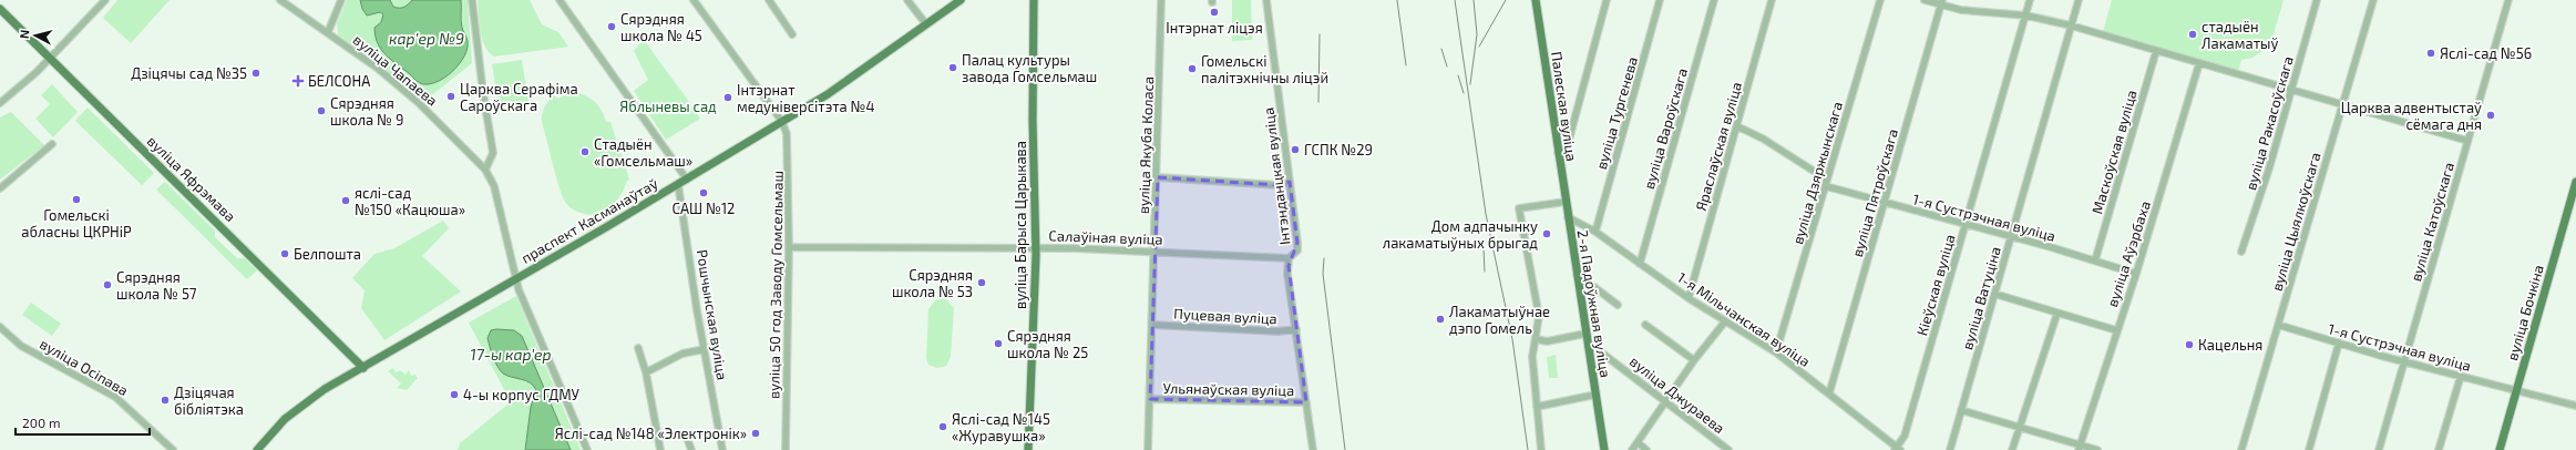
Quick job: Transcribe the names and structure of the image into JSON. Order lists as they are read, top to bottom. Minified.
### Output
{"streets":{"main road":["Палеская вуліца","вуліца Яфрэмава","праспект Касманаўтаў","вуліца Барыса Царыкава","2-я Падоўжная вуліца","вуліца Бочкіна"],"street":["вуліца Чапаева","вуліца Тургенева","вуліца Ракасоўскага","вуліца Вароўскага","вуліца Якуба Коласа","Яраслаўская вуліца","Маскоўская вуліца","вуліца Дзяржынскага","Інтэнданцкая вуліца","вуліца Пятроўскага","1-я Сустрэчная вуліца","вуліца Цыялкоўскага","вуліца Катоўскага","Салаўіная вуліца","вуліца Аўэрбаха","вуліца 50 год Заводу Гомсельмаш","Кіеўская вуліца","вуліца Ватуціна","Рошчынская вуліца","Пуцевая вуліца","1-я Мільчанская вуліца","вуліца Осіпава","Ульянаўская вуліца","вуліца Джураева"]},"crossings":[["вуліца Чапаева","праспект Касманаўтаў"],["Палеская вуліца","2-я Падоўжная вуліца"],["Палеская вуліца","1-я Мільчанская вуліца"],["вуліца Тургенева","1-я Мільчанская вуліца"],["вуліца Вароўскага","1-я Мільчанская вуліца"],["вуліца Якуба Коласа","Салаўіная вуліца"],["вуліца Якуба Коласа","Пуцевая вуліца"],["вуліца Якуба Коласа","Ульянаўская вуліца"],["Яраслаўская вуліца","1-я Сустрэчная вуліца"],["Яраслаўская вуліца","1-я Мільчанская вуліца"],["Маскоўская вуліца","1-я Сустрэчная вуліца"],["вуліца Дзяржынскага","1-я Сустрэчная вуліца"],["вуліца Дзяржынскага","1-я Мільчанская вуліца"],["Інтэнданцкая вуліца","Салаўіная вуліца"],["Інтэнданцкая вуліца","Пуцевая вуліца"],["Інтэнданцкая вуліца","Ульянаўская вуліца"],["вуліца Яфрэмава","праспект Касманаўтаў"],["вуліца Пятроўскага","1-я Сустрэчная вуліца"],["вуліца Пятроўскага","1-я Мільчанская вуліца"],["1-я Сустрэчная вуліца","вуліца Цыялкоўскага"],["1-я Сустрэчная вуліца","вуліца Катоўскага"],["1-я Сустрэчная вуліца","вуліца Аўэрбаха"],["1-я Сустрэчная вуліца","Кіеўская вуліца"],["1-я Сустрэчная вуліца","вуліца Ватуціна"],["1-я Сустрэчная вуліца","вуліца Бочкіна"],["праспект Касманаўтаў","вуліца 50 год Заводу Гомсельмаш"],["праспект Касманаўтаў","Рошчынская вуліца"],["вуліца Барыса Царыкава","Салаўіная вуліца"],["Салаўіная вуліца","вуліца 50 год Заводу Гомсельмаш"],["Кіеўская вуліца","1-я Мільчанская вуліца"],["2-я Падоўжная вуліца","1-я Мільчанская вуліца"],["2-я Падоўжная вуліца","вуліца Джураева"]],"water":["карʼер №9","17-ы кар’ер"],"parks":["Яблыневы сад"],"places":{"other":["Інтэрнат ліцэя","Сярэдняя школа № 45","стадыён Лакаматыў","Яслі-сад №56","Палац культуры завода Гомсельмаш","Гомельскі палітэхнічны ліцэй","Дзіцячы сад №35","Царква Серафіма Сароўскага","Інтэрнат медуніверсітэта №4","Сярэдняя школа № 9","Царква адвентыстаў сёмага дня","ГСПК №29","Стадыён «Гомсельмаш»","САШ №12","Гомельскі абласны ЦКРНіР","яслі-сад №150 «Кацюша»","Дом адпачынку лакаматыўных брыгад","Белпошта","Сярэдняя школа № 53","Сярэдняя школа № 57","Лакаматыўнае дэпо Гомель","Сярэдняя школа № 25","Кацельня","4-ы корпус ГДМУ","Дзіцячая бібліятэка","Яслі-сад №145 «Журавушка»","Яслі-сад №148 «Электронік»"],"health":["БЕЛСОНА"]},"scale_bar":"200 m","north":"left"}
